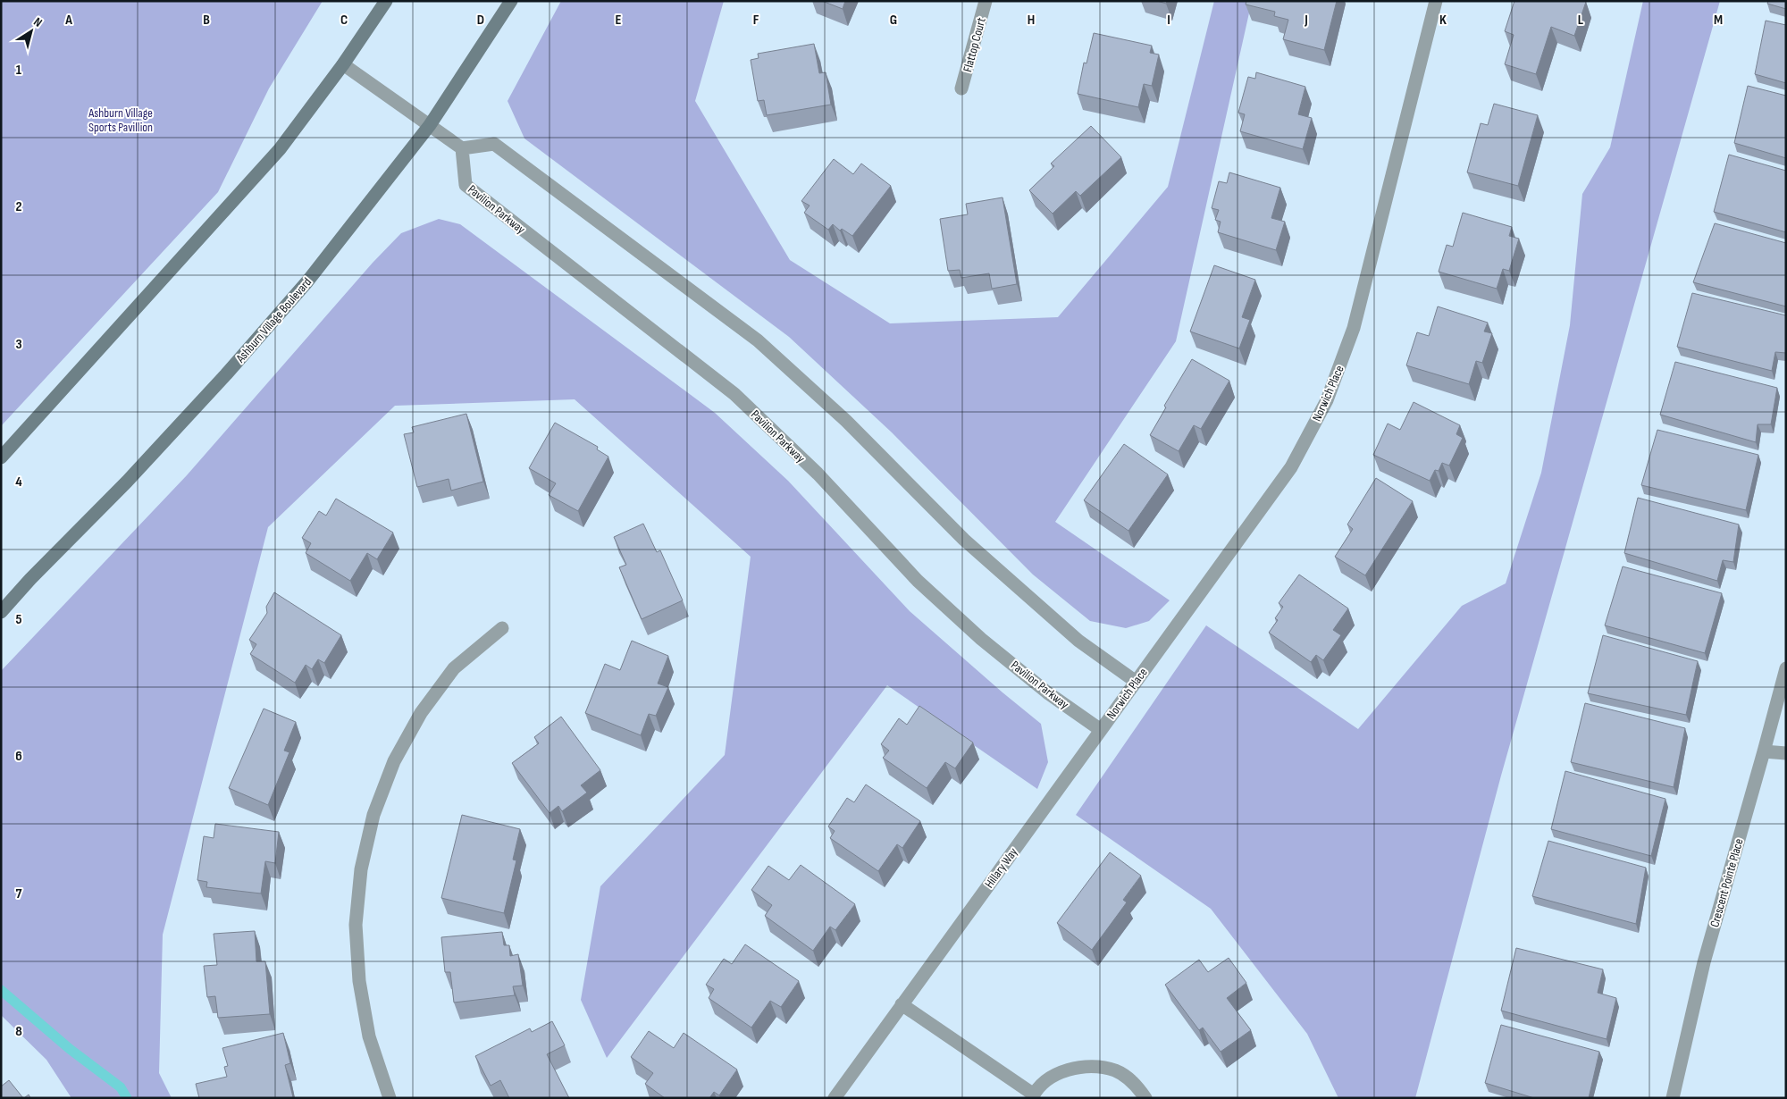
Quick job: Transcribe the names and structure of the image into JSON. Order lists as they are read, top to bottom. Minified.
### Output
{"streets":{"main road":["Ashburn Village Boulevard"],"street":["Flattop Court","Pavilion Parkway","Norwich Place","Hillary Way","Crescent Pointe Place"]},"crossings":[["Pavilion Parkway","Norwich Place"],["Pavilion Parkway","Hillary Way"],["Norwich Place","Hillary Way"]],"parks":["Ashburn Village Sports Pavillion"],"north":"top right","grid":{"columns":["A","B","C","D","E","F","G","H","I","J","K","L","M"],"rows":["1","2","3","4","5","6","7","8"]}}
